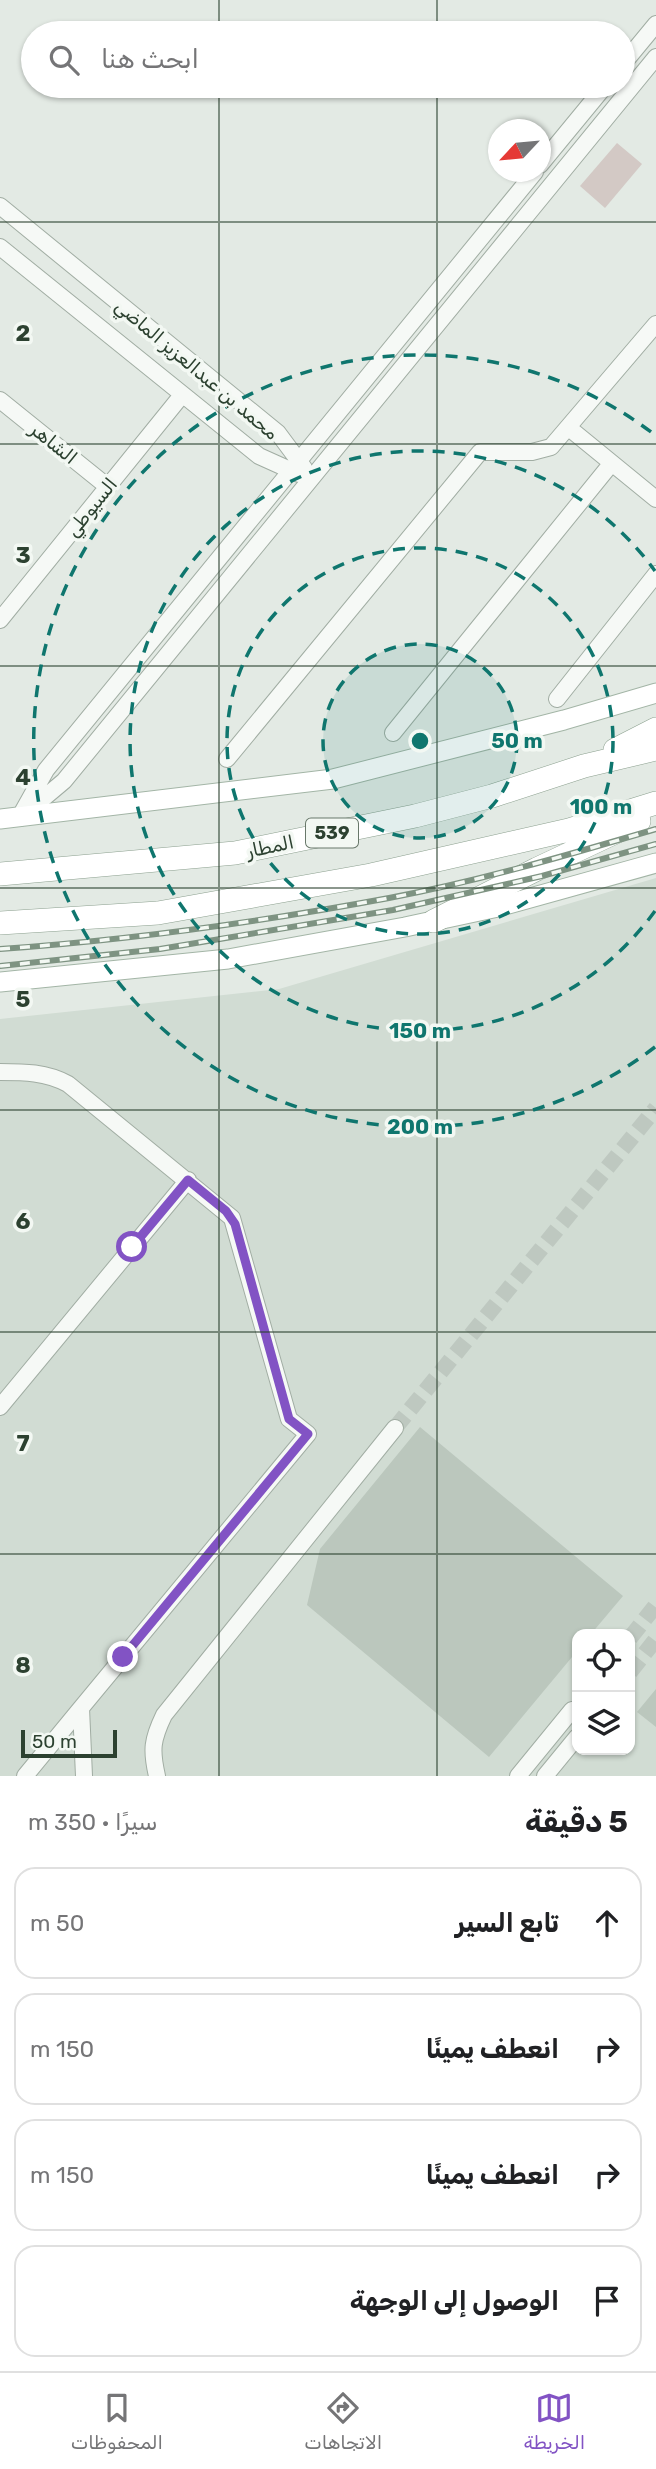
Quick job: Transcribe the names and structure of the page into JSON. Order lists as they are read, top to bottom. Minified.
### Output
{"streets":{"highway":["539","المطار"],"street":["محمد بن عبدالعزيز الماضي","الشاهر","السيوطي"]},"crossings":[["محمد بن عبدالعزيز الماضي","السيوطي"],["الشاهر","السيوطي"]],"scale_bar":"50 m","north":"bottom left","page":{"search":"ابحث هنا","scale":"50 m","heading":["5 دقيقة","سيرًا · 350 m"],"list":[["تابع السير","50 m"],["انعطف يمينًا","150 m"],["انعطف يمينًا","150 m"],"الوصول إلى الوجهة"],"nav":["الخريطة","الاتجاهات","المحفوظات"]},"grid":{"rows":["2","3","4","5","6","7","8"]},"rings":["50 m","100 m","150 m","200 m"]}
